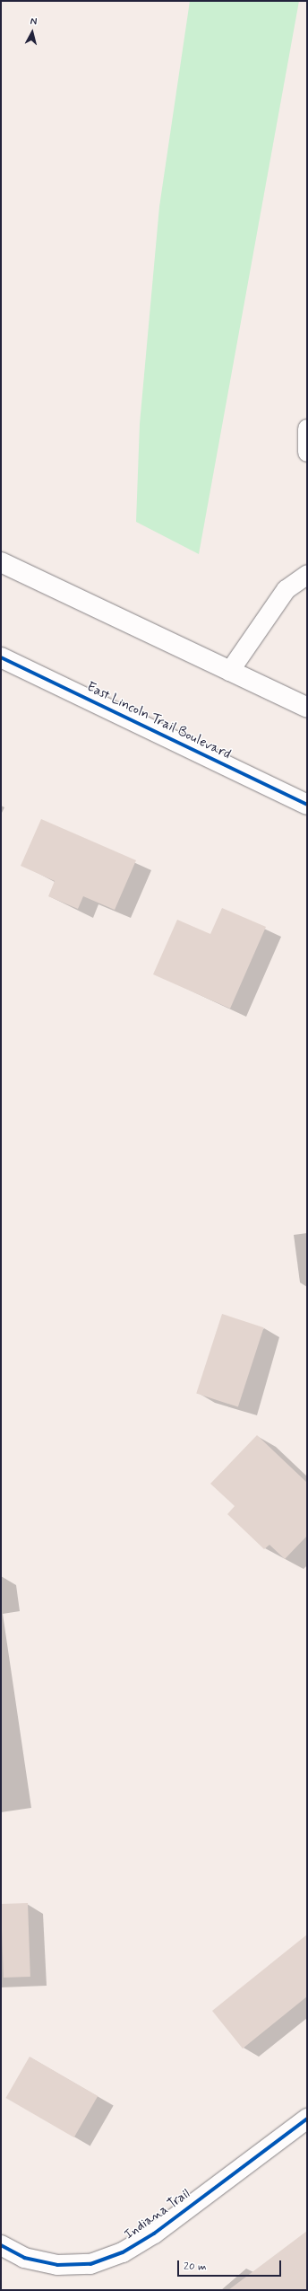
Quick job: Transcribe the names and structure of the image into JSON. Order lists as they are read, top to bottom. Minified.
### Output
{"streets":{"street":["East Lincoln Trail Boulevard","Indiana Trail"]},"scale_bar":"20 m","north":"top"}
